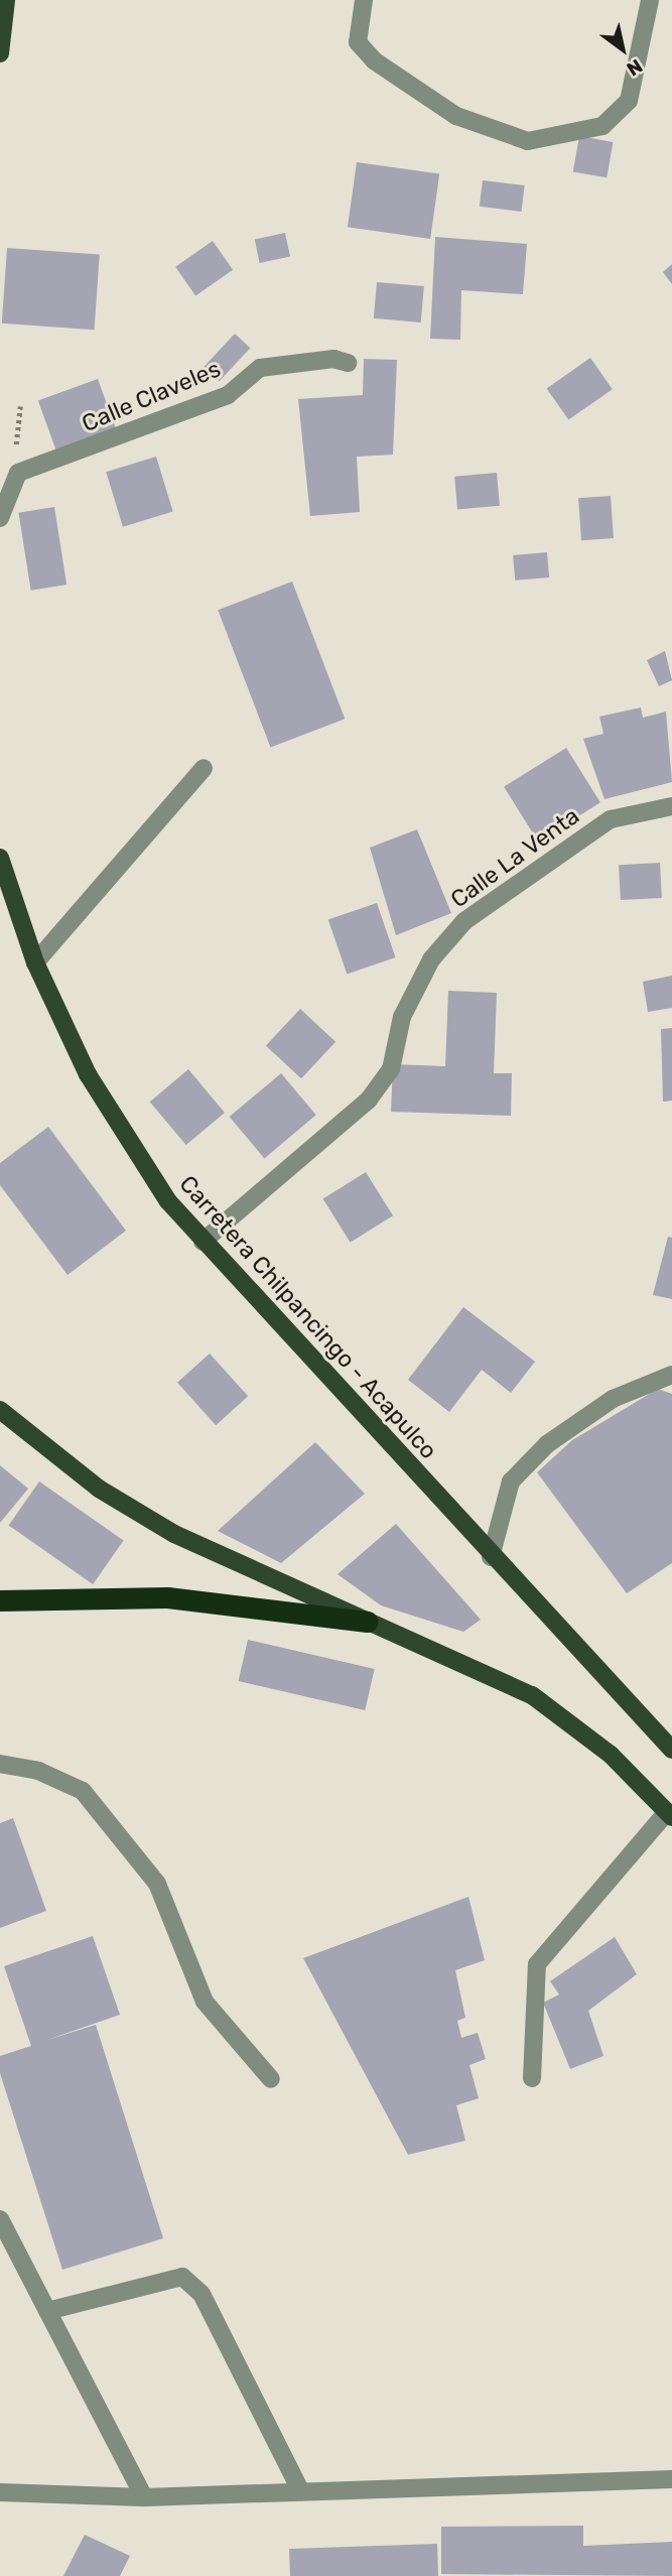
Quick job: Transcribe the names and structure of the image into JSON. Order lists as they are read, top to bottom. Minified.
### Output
{"streets":{"main road":["Carretera Chilpancingo - Acapulco"],"street":["Calle Claveles","Calle La Venta"]},"crossings":[["Calle La Venta","Carretera Chilpancingo - Acapulco"]],"north":"bottom right"}
